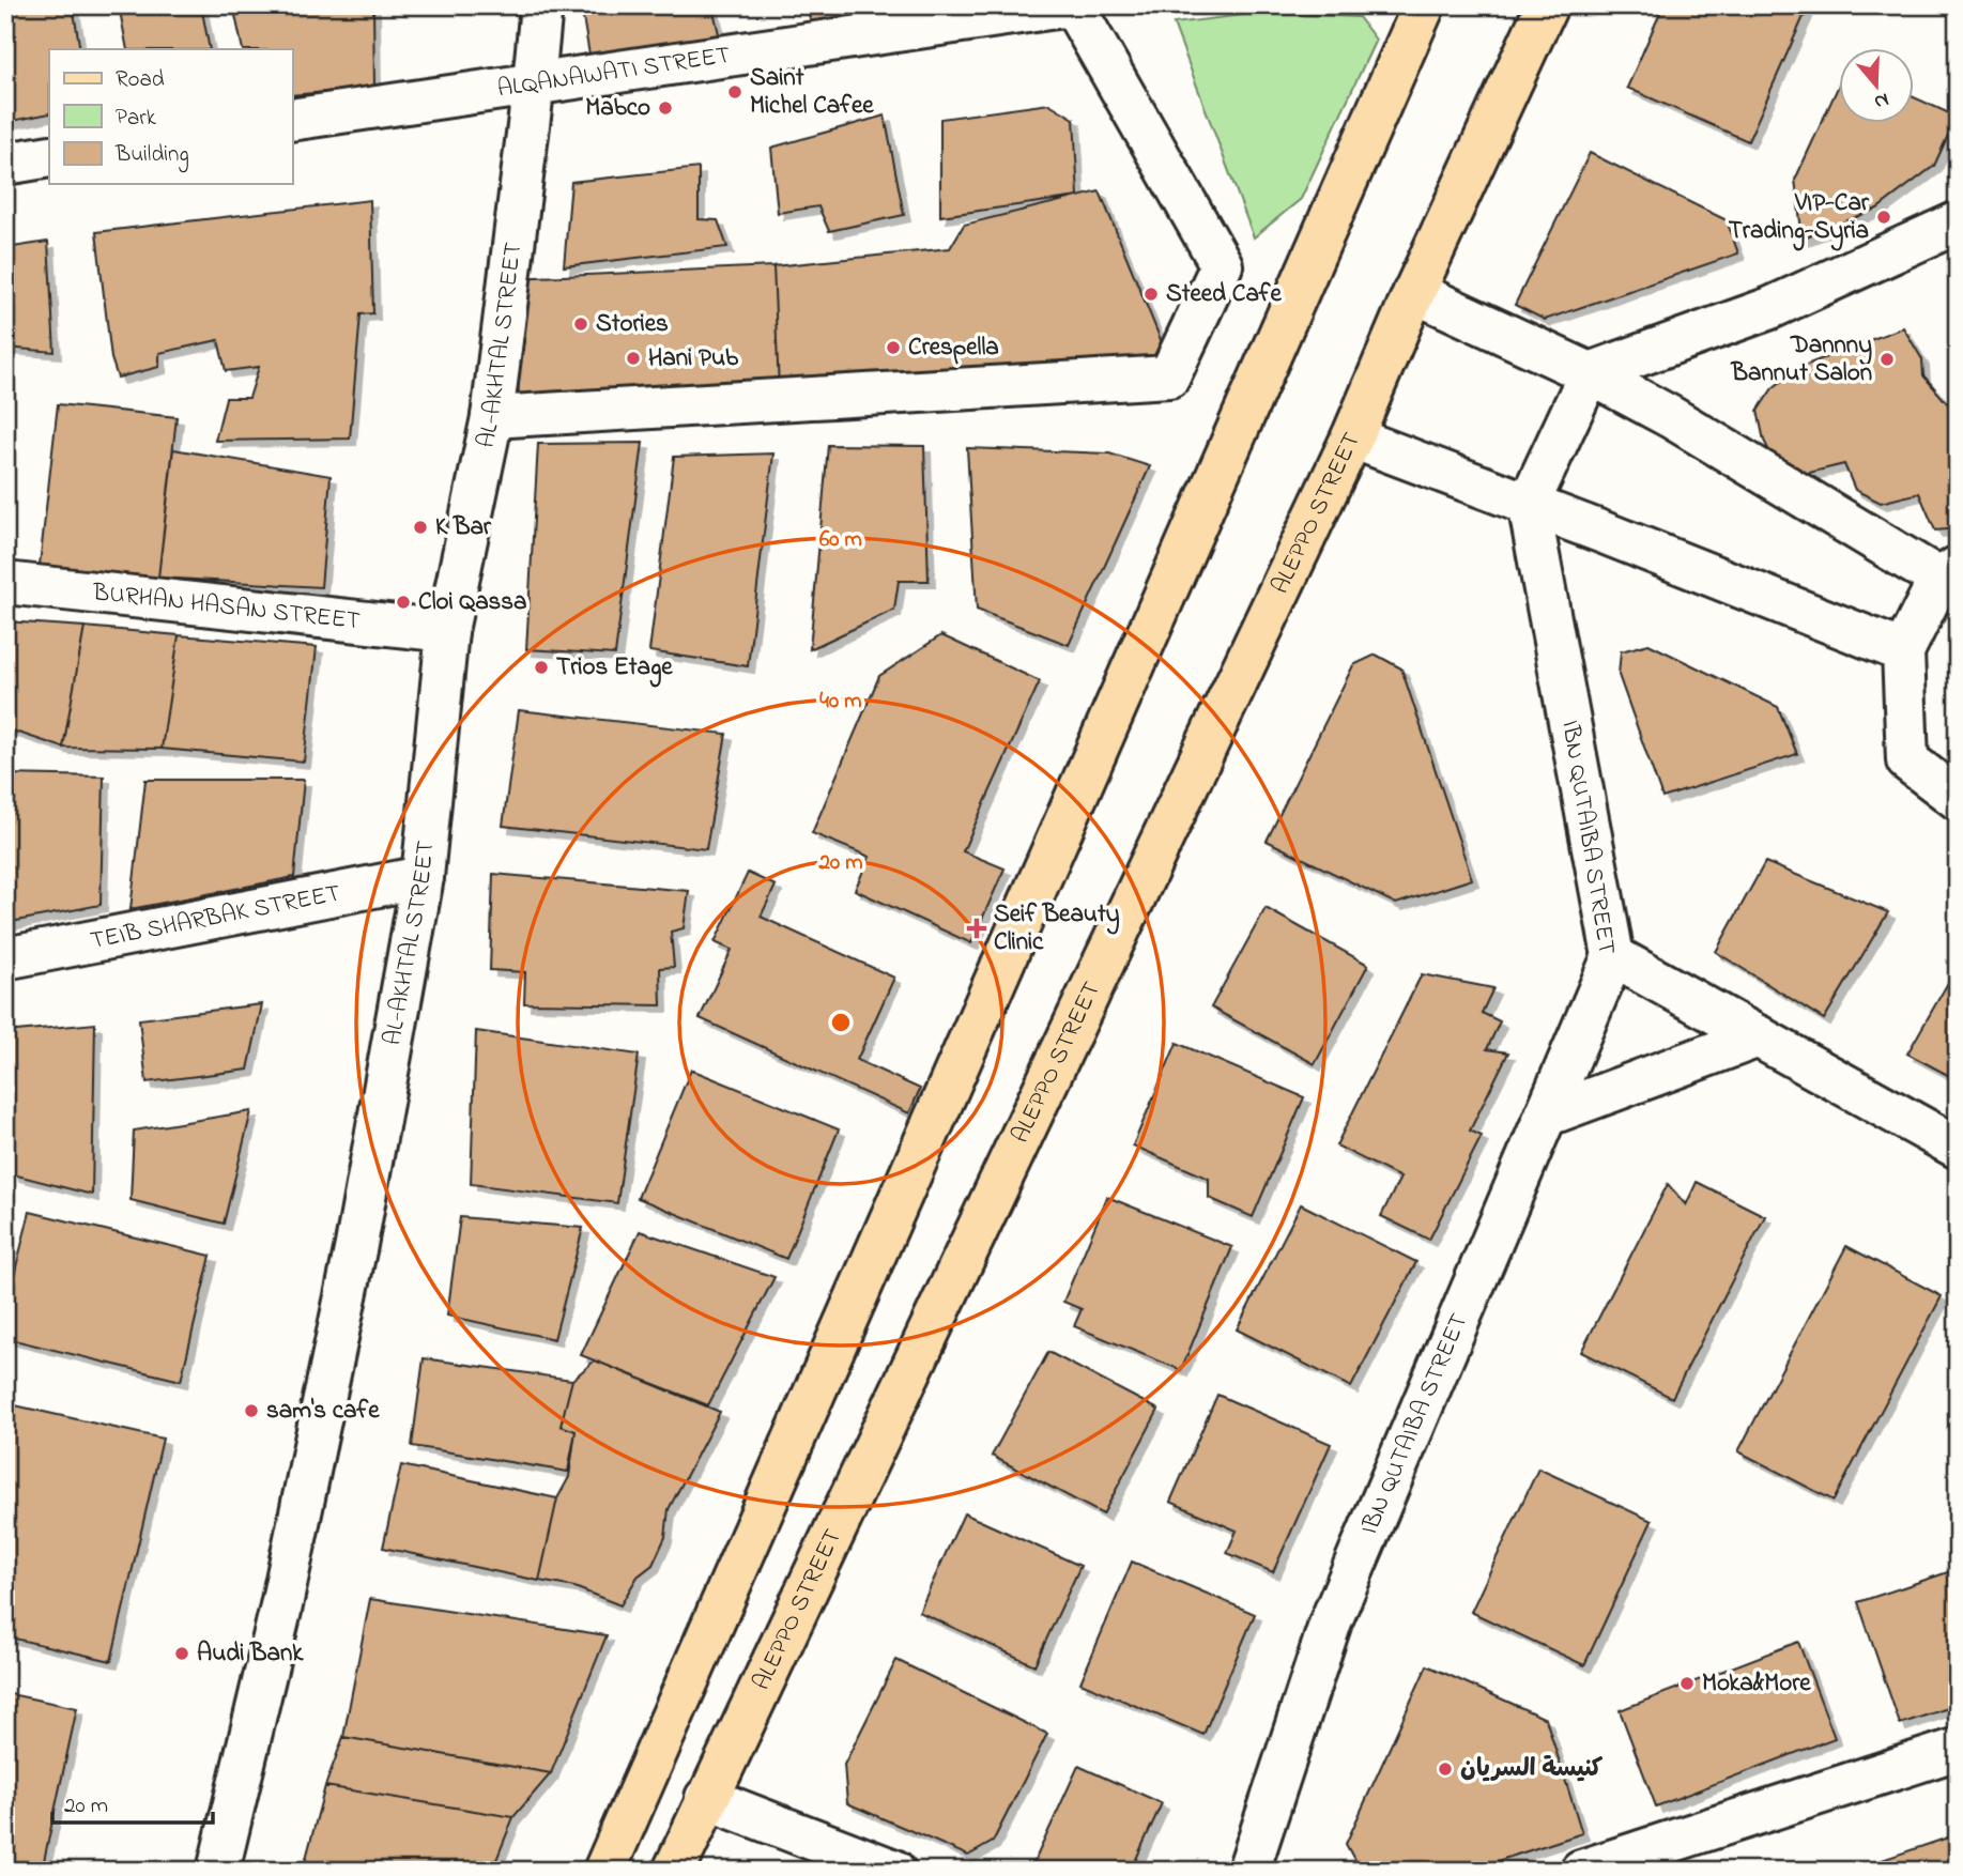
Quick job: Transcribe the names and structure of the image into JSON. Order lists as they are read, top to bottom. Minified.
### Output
{"streets":{"main road":["ALEPPO STREET"],"street":["ALQANAWATI STREET","AL-AKHTAL STREET","BURHAN HASAN STREET","IBN QUTAIBA STREET","TEIB SHARBAK STREET"]},"crossings":[["ALQANAWATI STREET","AL-AKHTAL STREET"],["AL-AKHTAL STREET","BURHAN HASAN STREET"],["AL-AKHTAL STREET","TEIB SHARBAK STREET"]],"places":{"other":["Saint Michel Cafee","Mabco","VIP-Car Trading-Syria","Steed Cafe","Stories","Crespella","Hani Pub","Dannny Bannut Salon","K Bar","Cloi Qassa","Trios Etage","sam's cafe","Audi Bank","Moka&More","كنيسة السريان"],"health":["Seif Beauty Clinic"]},"legend":["Road","Park","Building"],"scale_bar":"20 m","north":"bottom","rings":["60 m","40 m","20 m"]}
